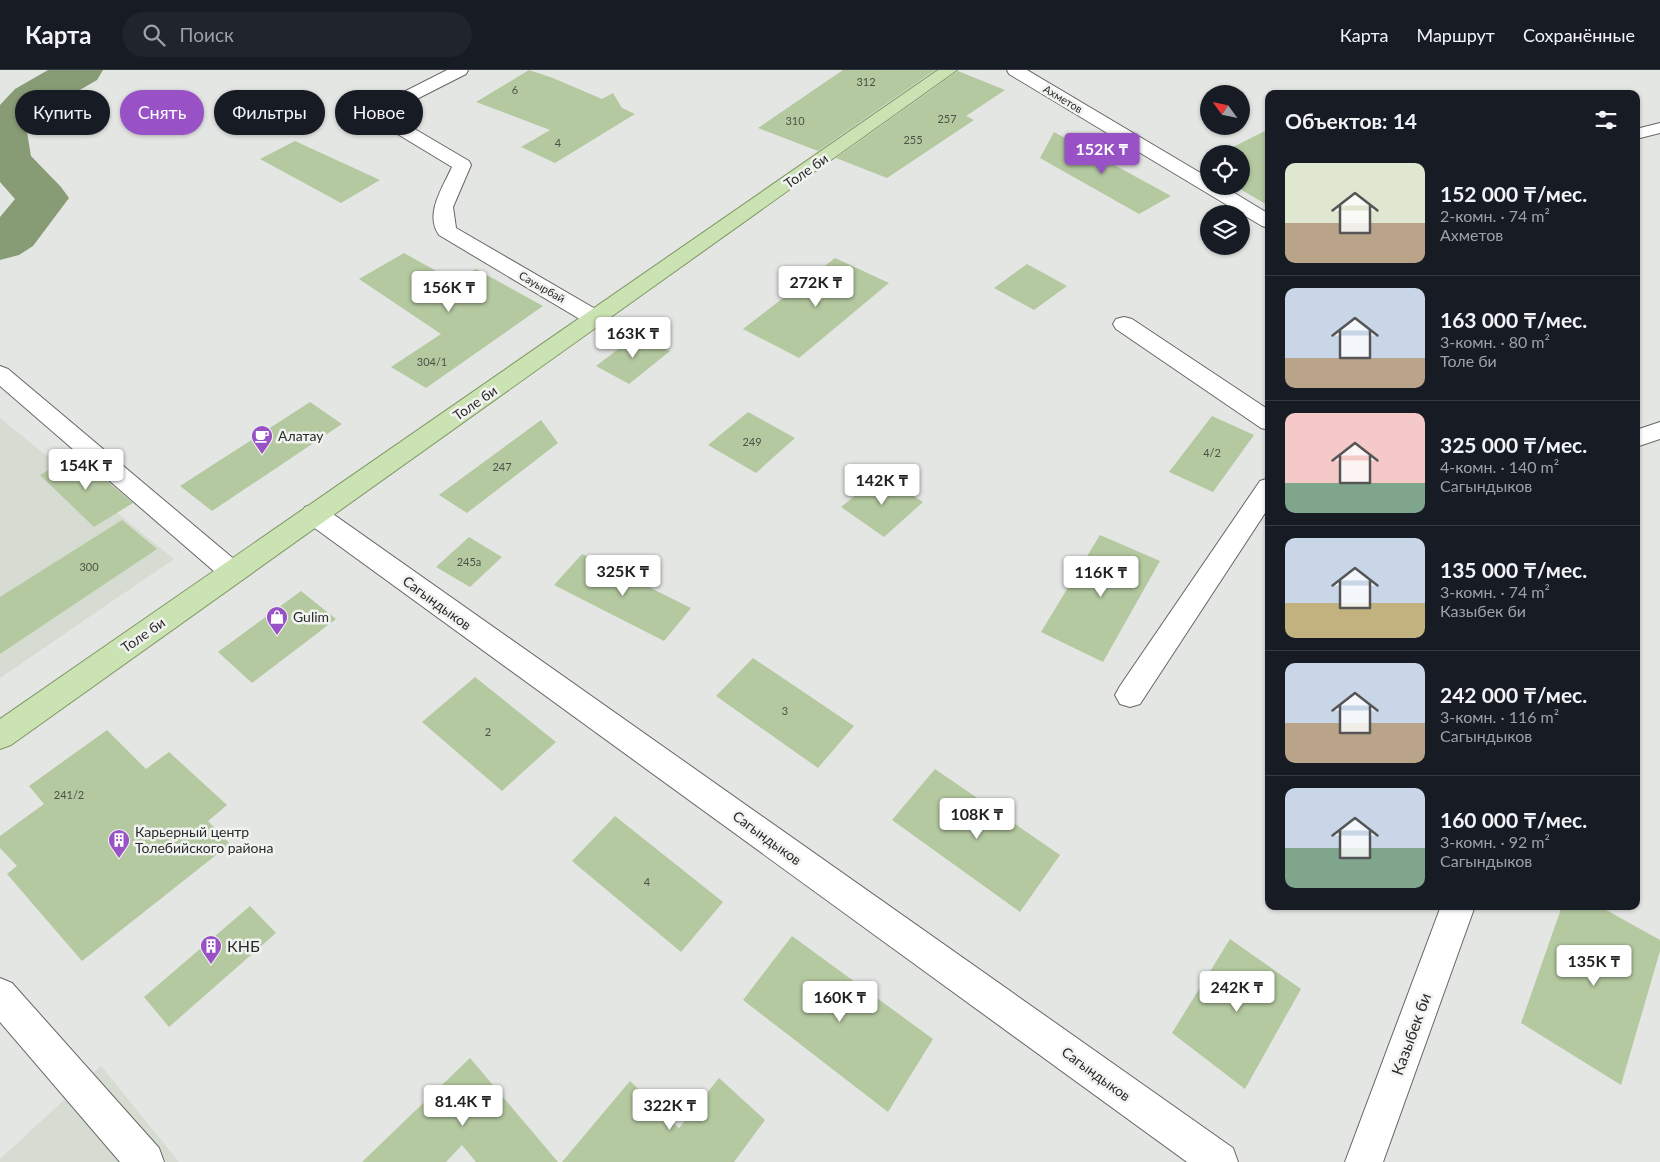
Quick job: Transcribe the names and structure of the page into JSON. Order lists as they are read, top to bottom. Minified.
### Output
{"streets":{"main road":["Толе би"],"street":["Ахметов","Сауырбай","Сагындыков","Казыбек би"]},"crossings":[["Толе би","Сауырбай"],["Толе би","Сагындыков"]],"places":{"cafe":["Алатау"],"shop":["Gulim"],"building":["Карьерный центр Толебийского района","КНБ"]},"house_numbers":["312","6","257","310","255","4","304/1","249","4/2","247","245а","300","3","2","241/2","4"],"north":"top left","page":{"header":"Карта","search":"Поиск","nav":["Карта","Маршрут","Сохранённые"],"chip":["Купить","Снять","Фильтры","Новое"],"heading":"Объектов: 14","price":["152K ₸","272K ₸","156K ₸","163K ₸","154K ₸","142K ₸","325K ₸","116K ₸","108K ₸","135K ₸","242K ₸","160K ₸","81.4K ₸","322K ₸"],"list":[{"name":"152 000 ₸/мес.","note":"2-комн. · 74 m² · Ахметов"},{"name":"163 000 ₸/мес.","note":"3-комн. · 80 m² · Толе би"},{"name":"325 000 ₸/мес.","note":"4-комн. · 140 m² · Сагындыков"},{"name":"135 000 ₸/мес.","note":"3-комн. · 74 m² · Казыбек би"},{"name":"242 000 ₸/мес.","note":"3-комн. · 116 m² · Сагындыков"},{"name":"160 000 ₸/мес.","note":"3-комн. · 92 m² · Сагындыков"}]}}
